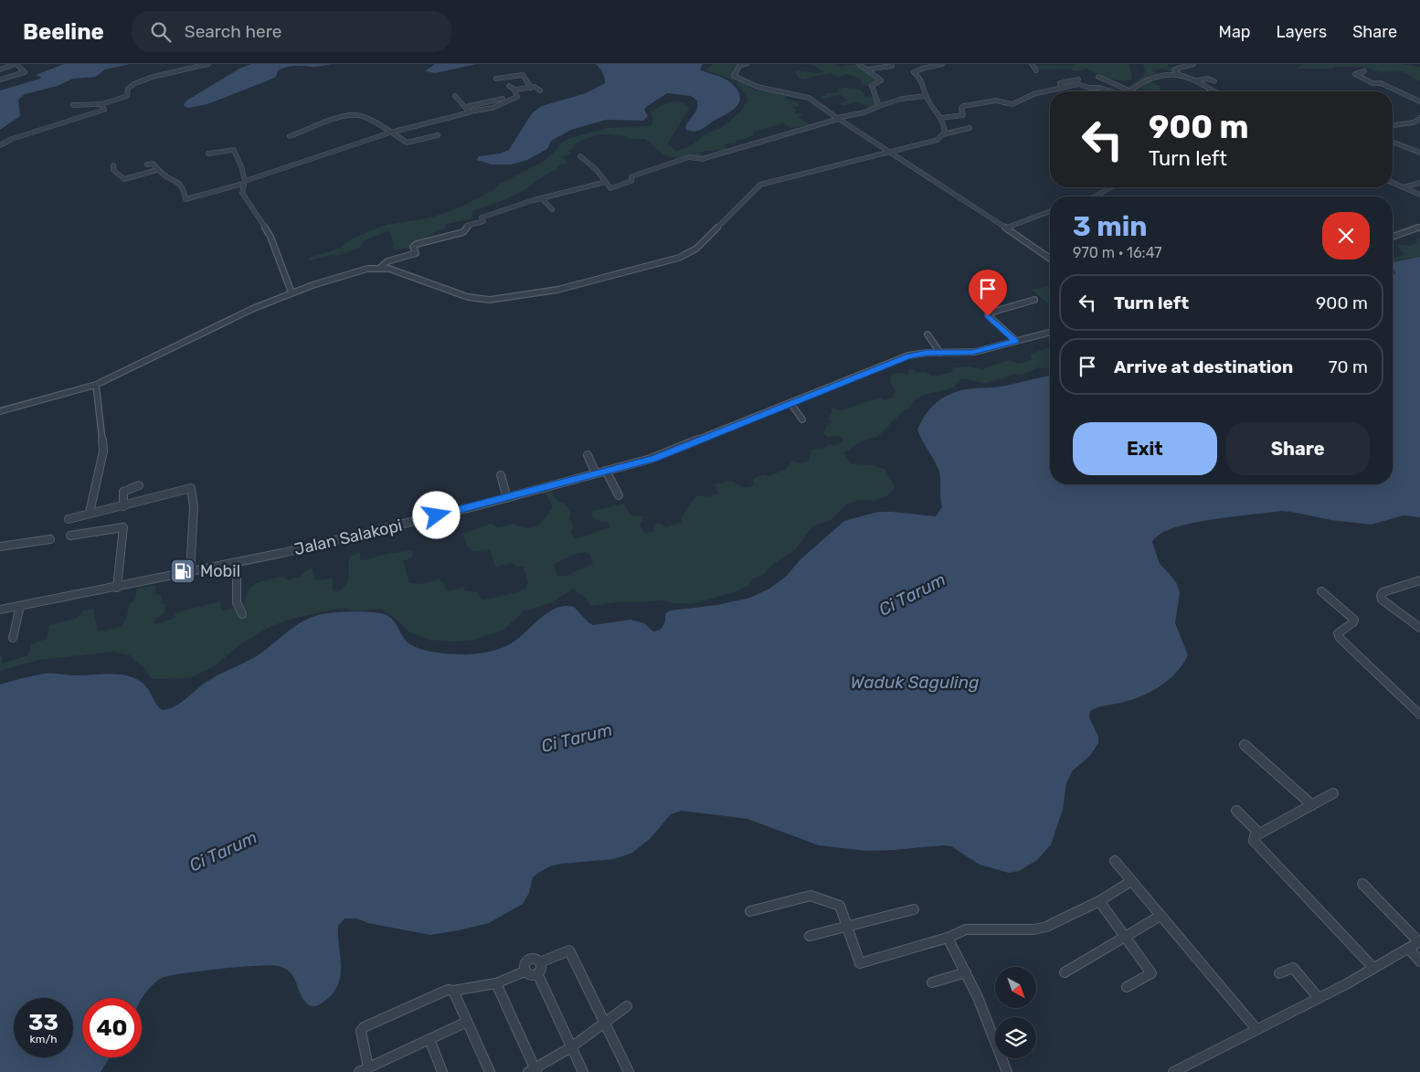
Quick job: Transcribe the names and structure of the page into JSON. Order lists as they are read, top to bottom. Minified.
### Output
{"streets":{"street":["Jalan Salakopi"]},"water":["Ci Tarum","Waduk Saguling"],"places":{"fuel station":["Mobil"]},"north":"bottom right","page":{"header":"Beeline","search":"Search here","nav":["Map","Layers","Share"],"turn":["900 m","Turn left"],"heading":["3 min","970 m · 16:47"],"list":[{"name":"Turn left","value":"900 m"},{"name":"Arrive at destination","value":"70 m"}],"buttons":["Exit","Share"],"speed":"33 km/h","limit":"40"}}
